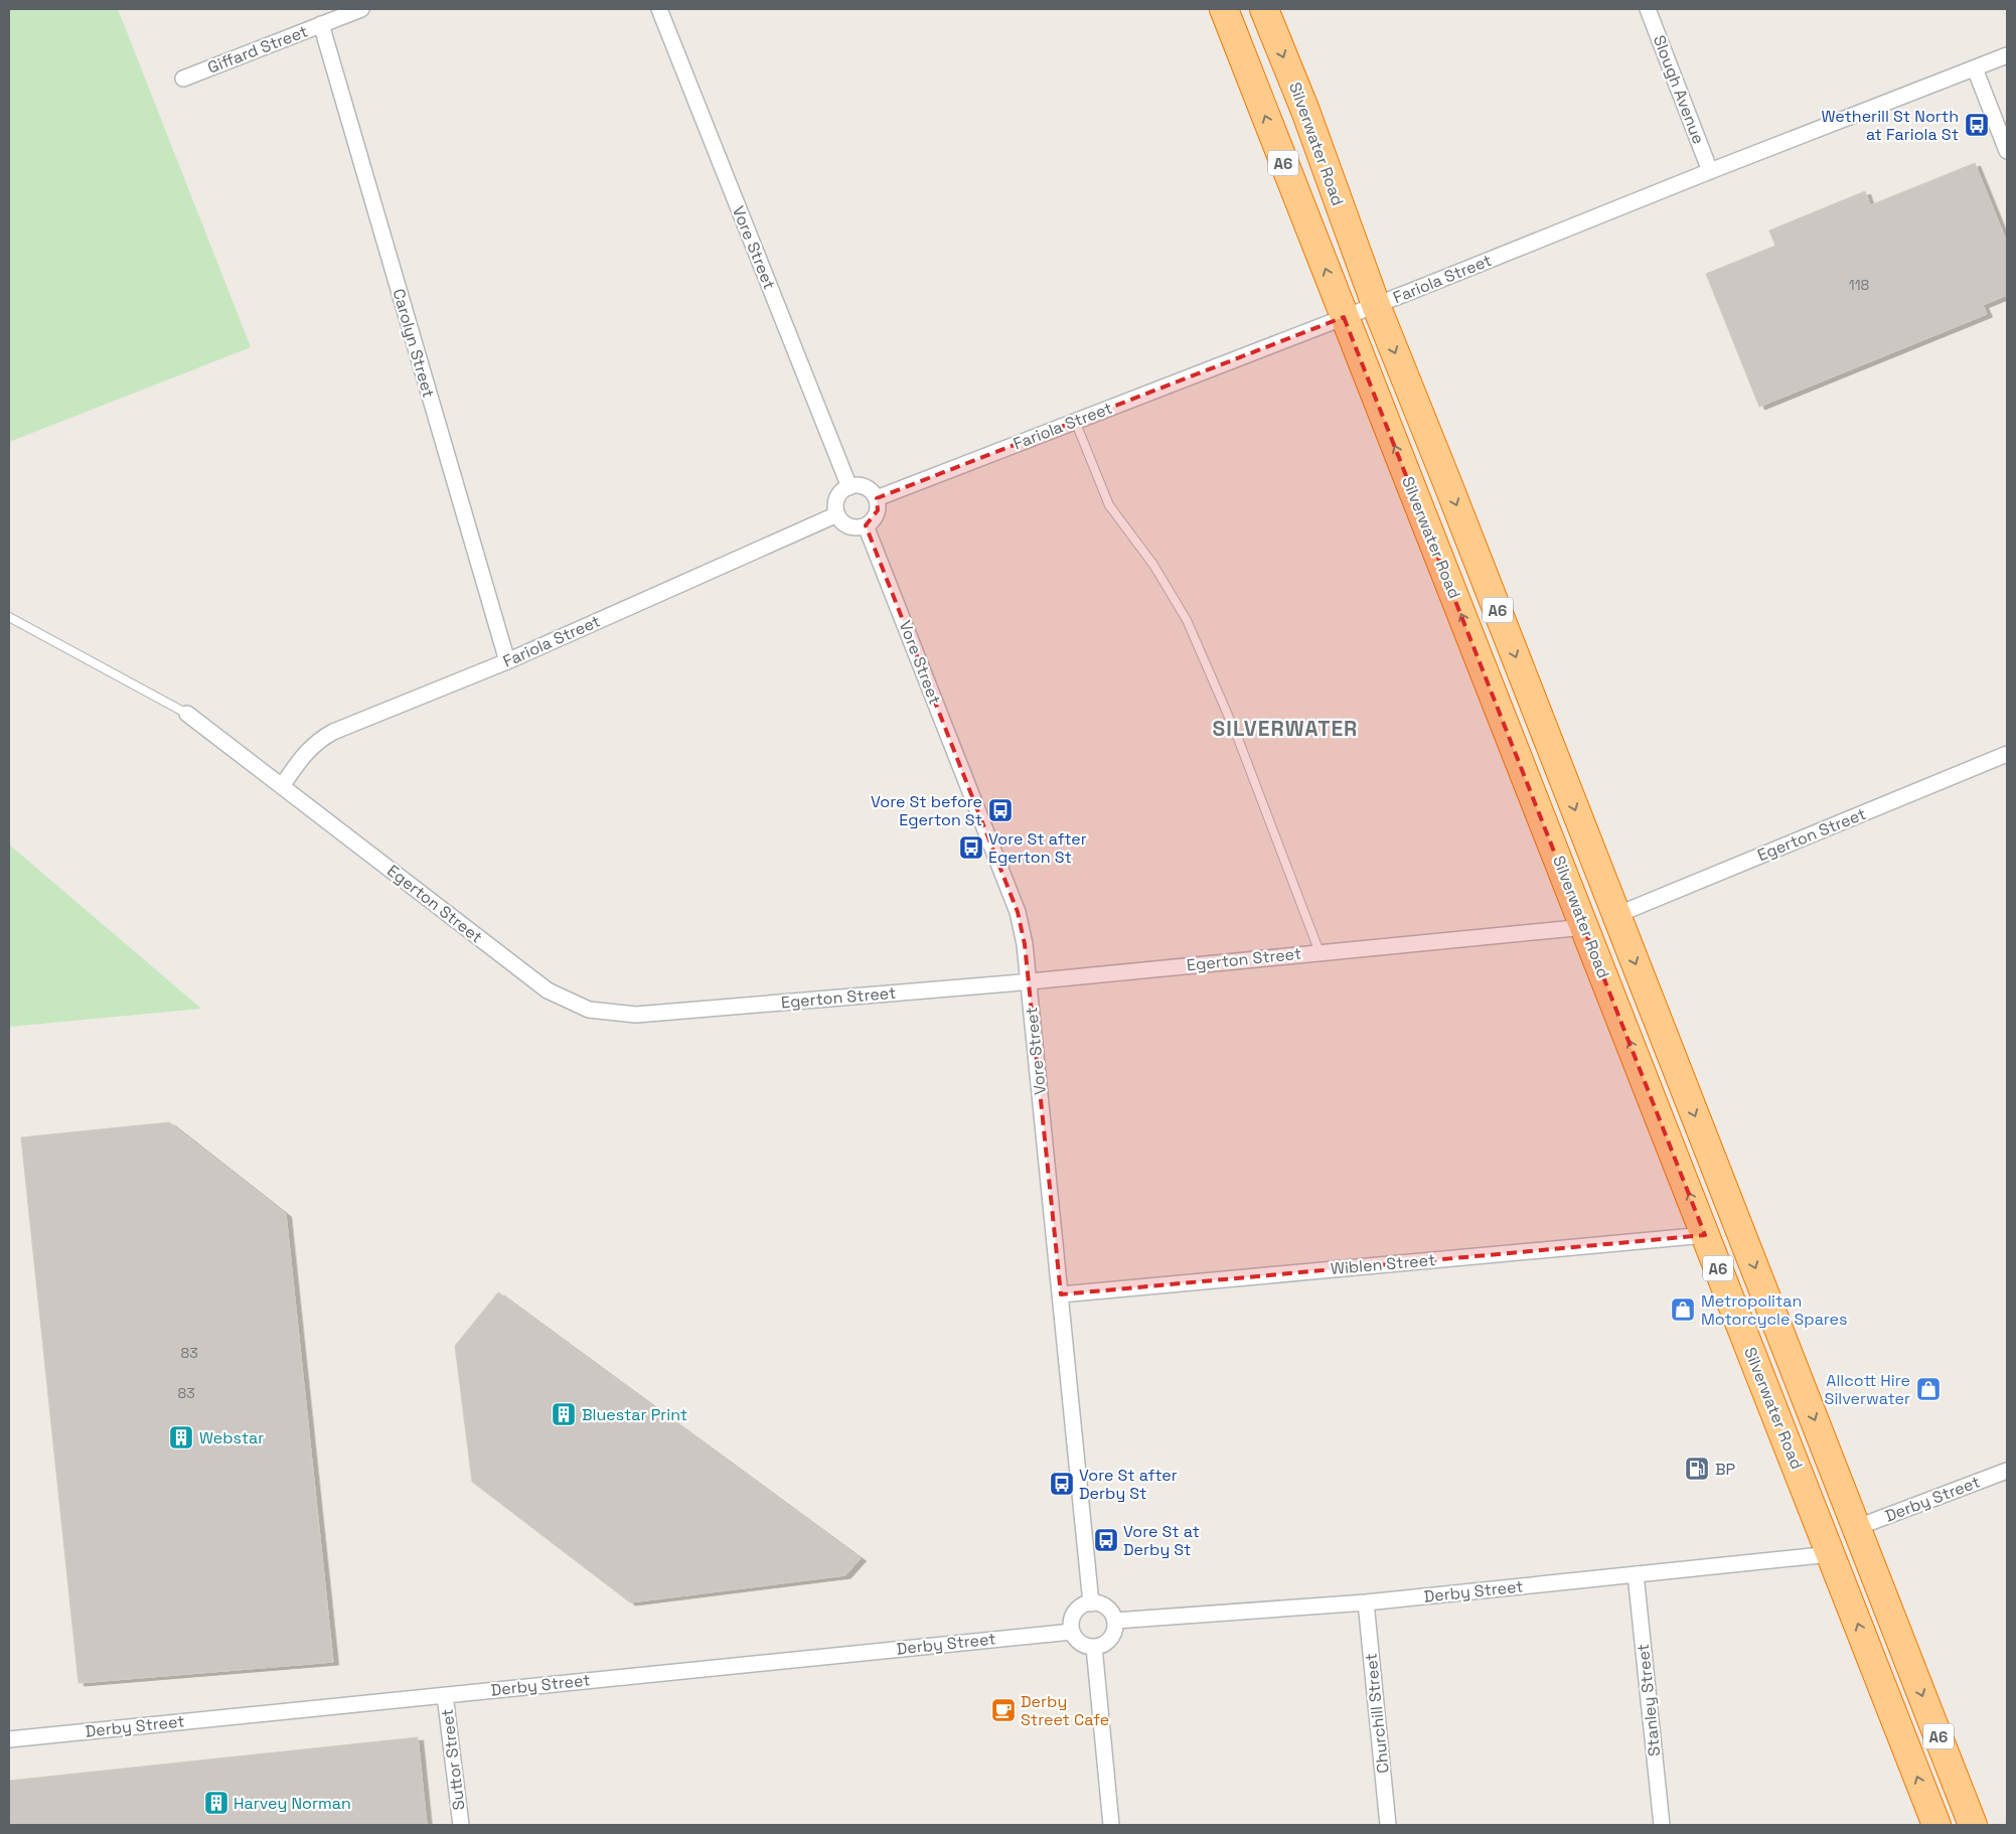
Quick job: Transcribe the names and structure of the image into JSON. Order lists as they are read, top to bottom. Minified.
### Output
{"streets":{"highway":["Silverwater Road","A6"],"street":["Giffard Street","Slough Avenue","Vore Street","Fariola Street","Carolyn Street","Egerton Street","Wiblen Street","Derby Street","Stanley Street","Churchill Street","Suttor Street"]},"crossings":[["Giffard Street","Carolyn Street"],["Slough Avenue","Fariola Street"],["Silverwater Road","Fariola Street"],["Silverwater Road","Egerton Street"],["Silverwater Road","Wiblen Street"],["Silverwater Road","Derby Street"],["Vore Street","Fariola Street"],["Vore Street","Egerton Street"],["Vore Street","Wiblen Street"],["Vore Street","Derby Street"],["Fariola Street","Carolyn Street"],["Fariola Street","Egerton Street"],["Derby Street","Stanley Street"],["Derby Street","Churchill Street"],["Derby Street","Suttor Street"]],"districts":["SILVERWATER"],"places":{"bus stop":["Wetherill St North at Fariola St","Vore St before Egerton St","Vore St after Egerton St","Vore St after Derby St","Vore St at Derby St"],"shop":["Metropolitan Motorcycle Spares","Allcott Hire Silverwater"],"building":["Bluestar Print","Webstar","Harvey Norman"],"fuel station":["BP"],"cafe":["Derby Street Cafe"]},"house_numbers":["118","83","83"]}
